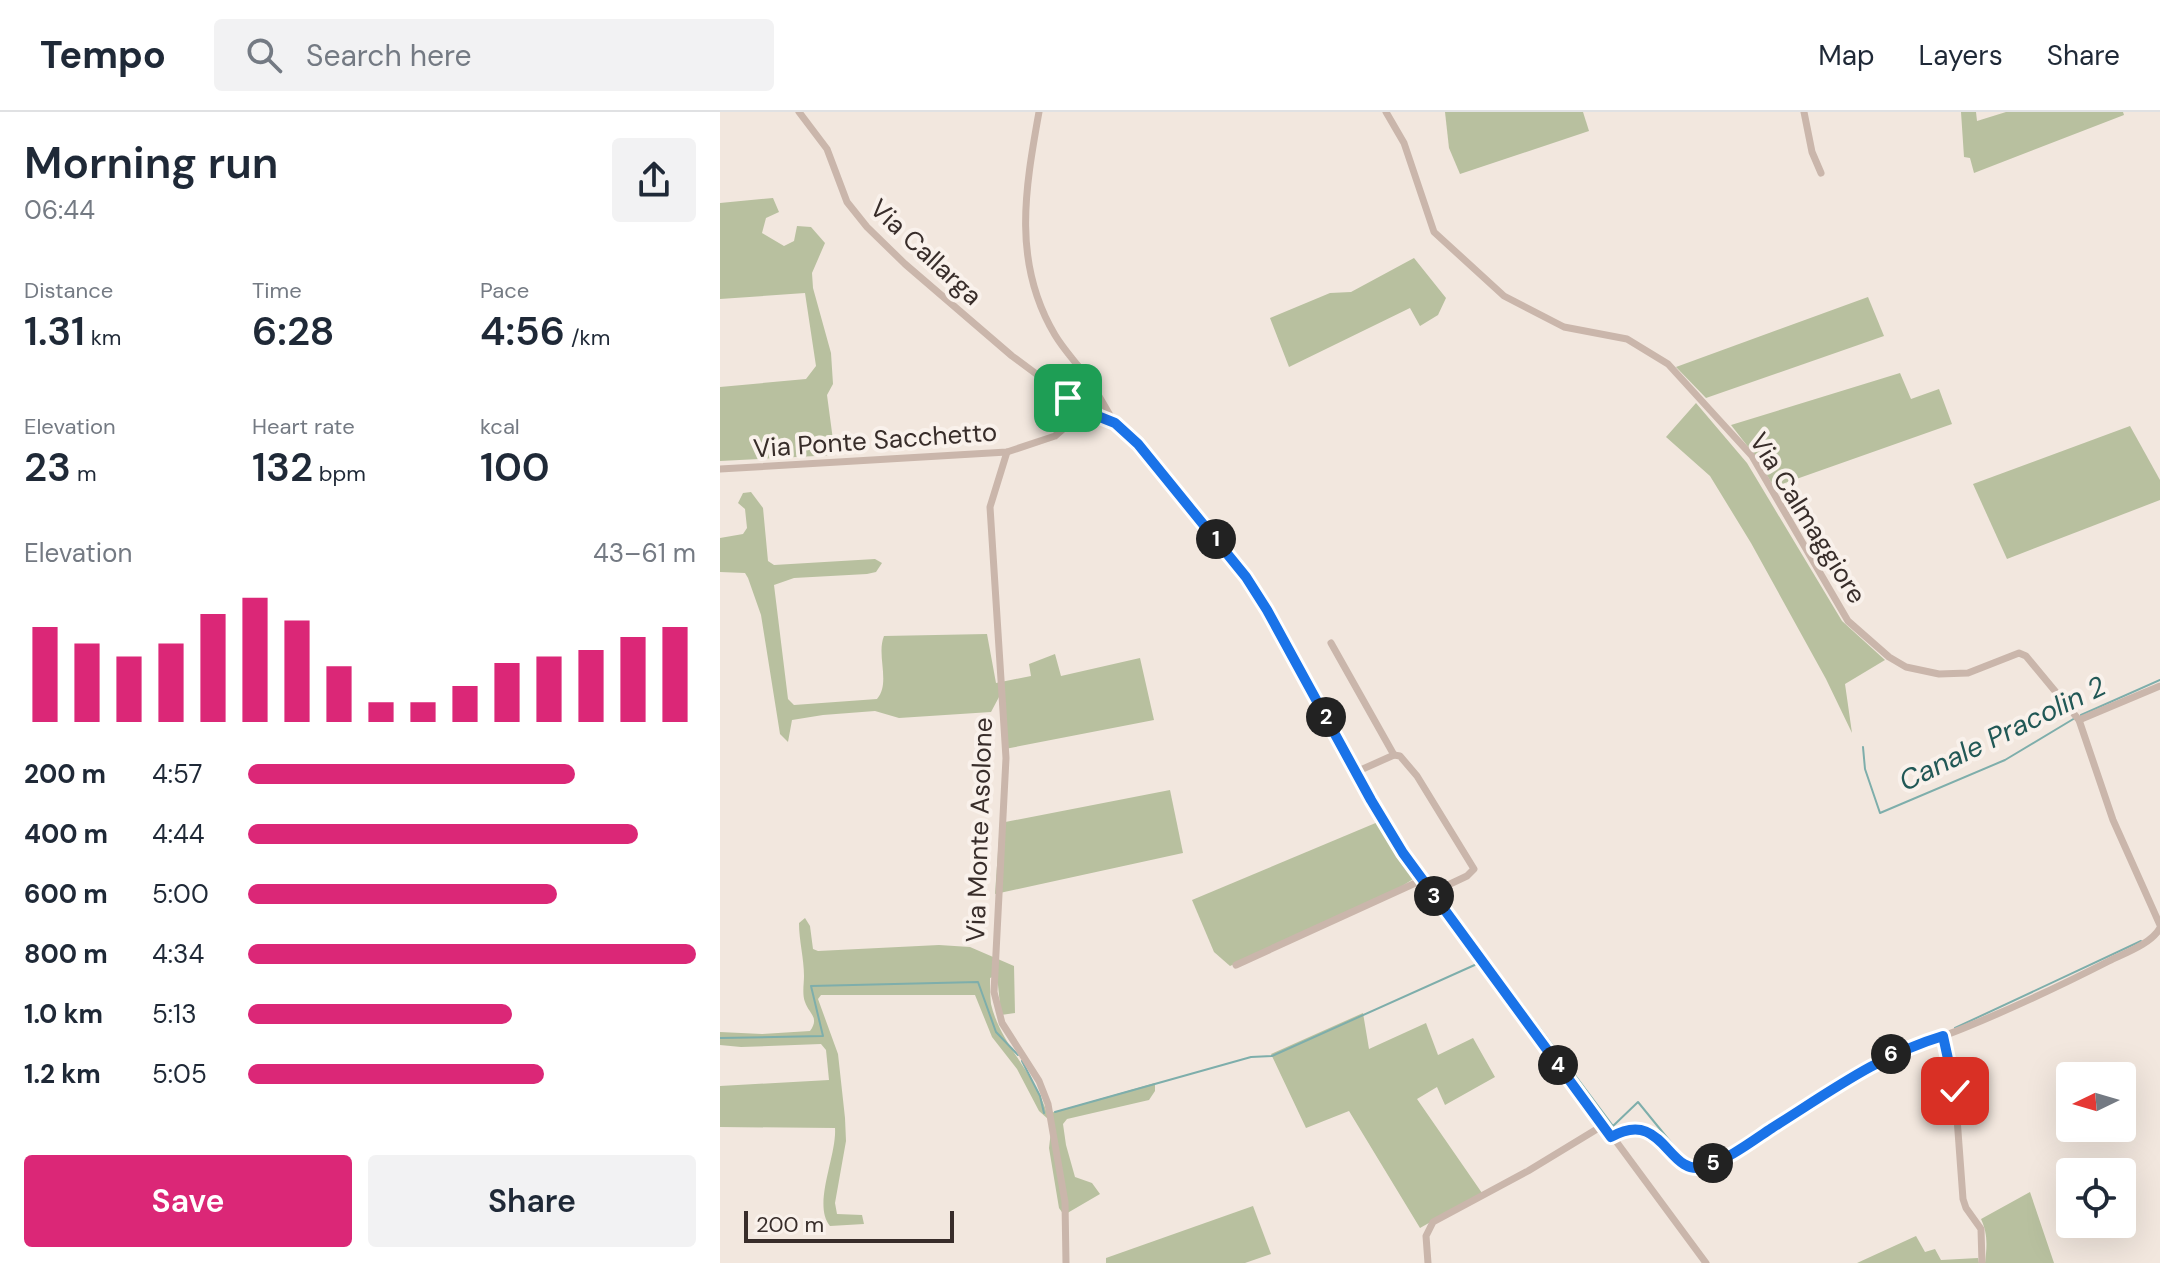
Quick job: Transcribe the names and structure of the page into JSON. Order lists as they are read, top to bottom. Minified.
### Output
{"streets":{"street":["Via Callarga","Via Ponte Sacchetto","Via Calmaggiore","Via Monte Asolone"]},"crossings":[["Via Callarga","Via Ponte Sacchetto"],["Via Ponte Sacchetto","Via Monte Asolone"]],"water":["Canale Pracolin 2"],"scale_bar":"200 m","north":"left","page":{"header":"Tempo","search":"Search here","nav":["Map","Layers","Share"],"heading":["Morning run","06:44"],"stats":[["Distance","1.31 km"],["Time","6:28"],["Pace","4:56 /km"],["Elevation","23 m"],["Heart rate","132 bpm"],["kcal","100"]],"pins":["1","2","3","6","4","5"],"chart":["Elevation","43–61 m"],"list":[{"name":"200 m","note":"4:57"},{"name":"400 m","note":"4:44"},{"name":"600 m","note":"5:00"},{"name":"800 m","note":"4:34"},{"name":"1.0 km","note":"5:13"},{"name":"1.2 km","note":"5:05"}],"buttons":["Save","Share"],"scale":"200 m"}}
